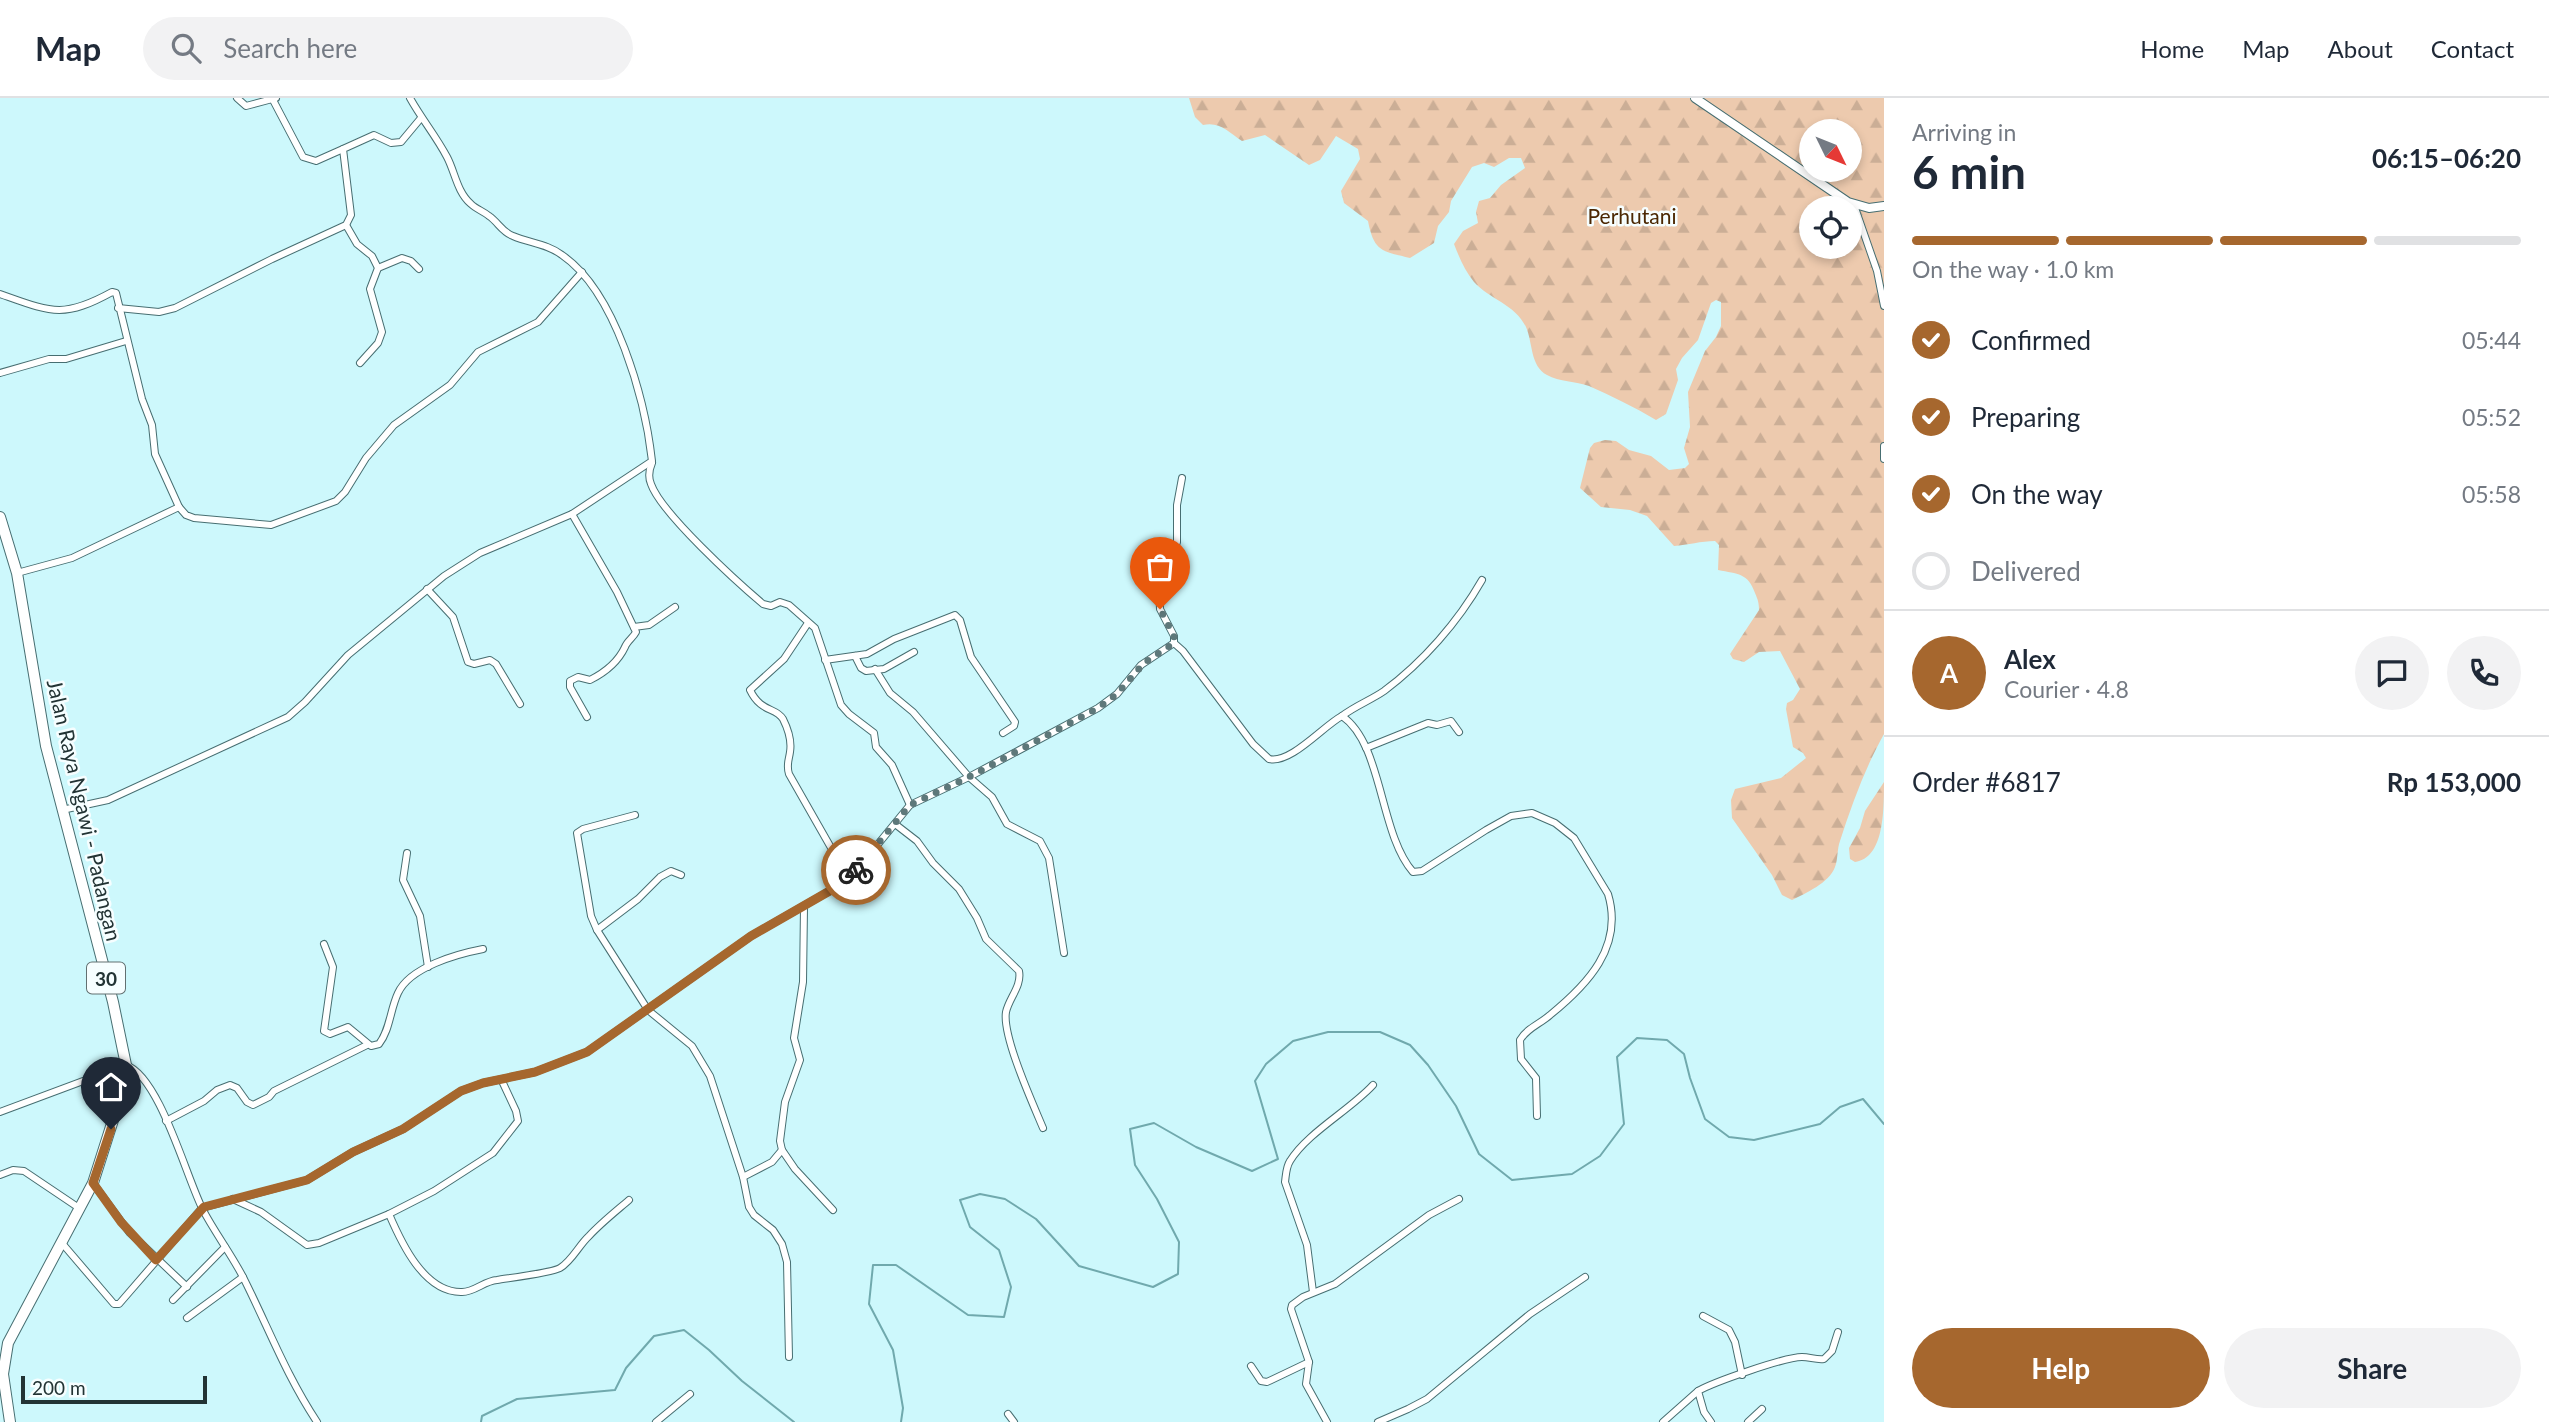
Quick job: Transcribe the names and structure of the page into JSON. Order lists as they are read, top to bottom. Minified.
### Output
{"streets":{"highway":["Jalan Raya Ngawi - Padangan","30"]},"parks":["Perhutani"],"scale_bar":"200 m","north":"bottom right","page":{"header":"Map","search":"Search here","nav":["Home","Map","About","Contact"],"heading":["6 min","Arriving in","06:15–06:20"],"panel":["Alex","Courier · 4.8","Order #6817","Rp 153,000"],"bar":"On the way · 1.0 km","list":[["Confirmed","05:44"],["Preparing","05:52"],["On the way","05:58"],"Delivered"],"round":"A","buttons":["Help","Share"],"scale":"200 m"}}
